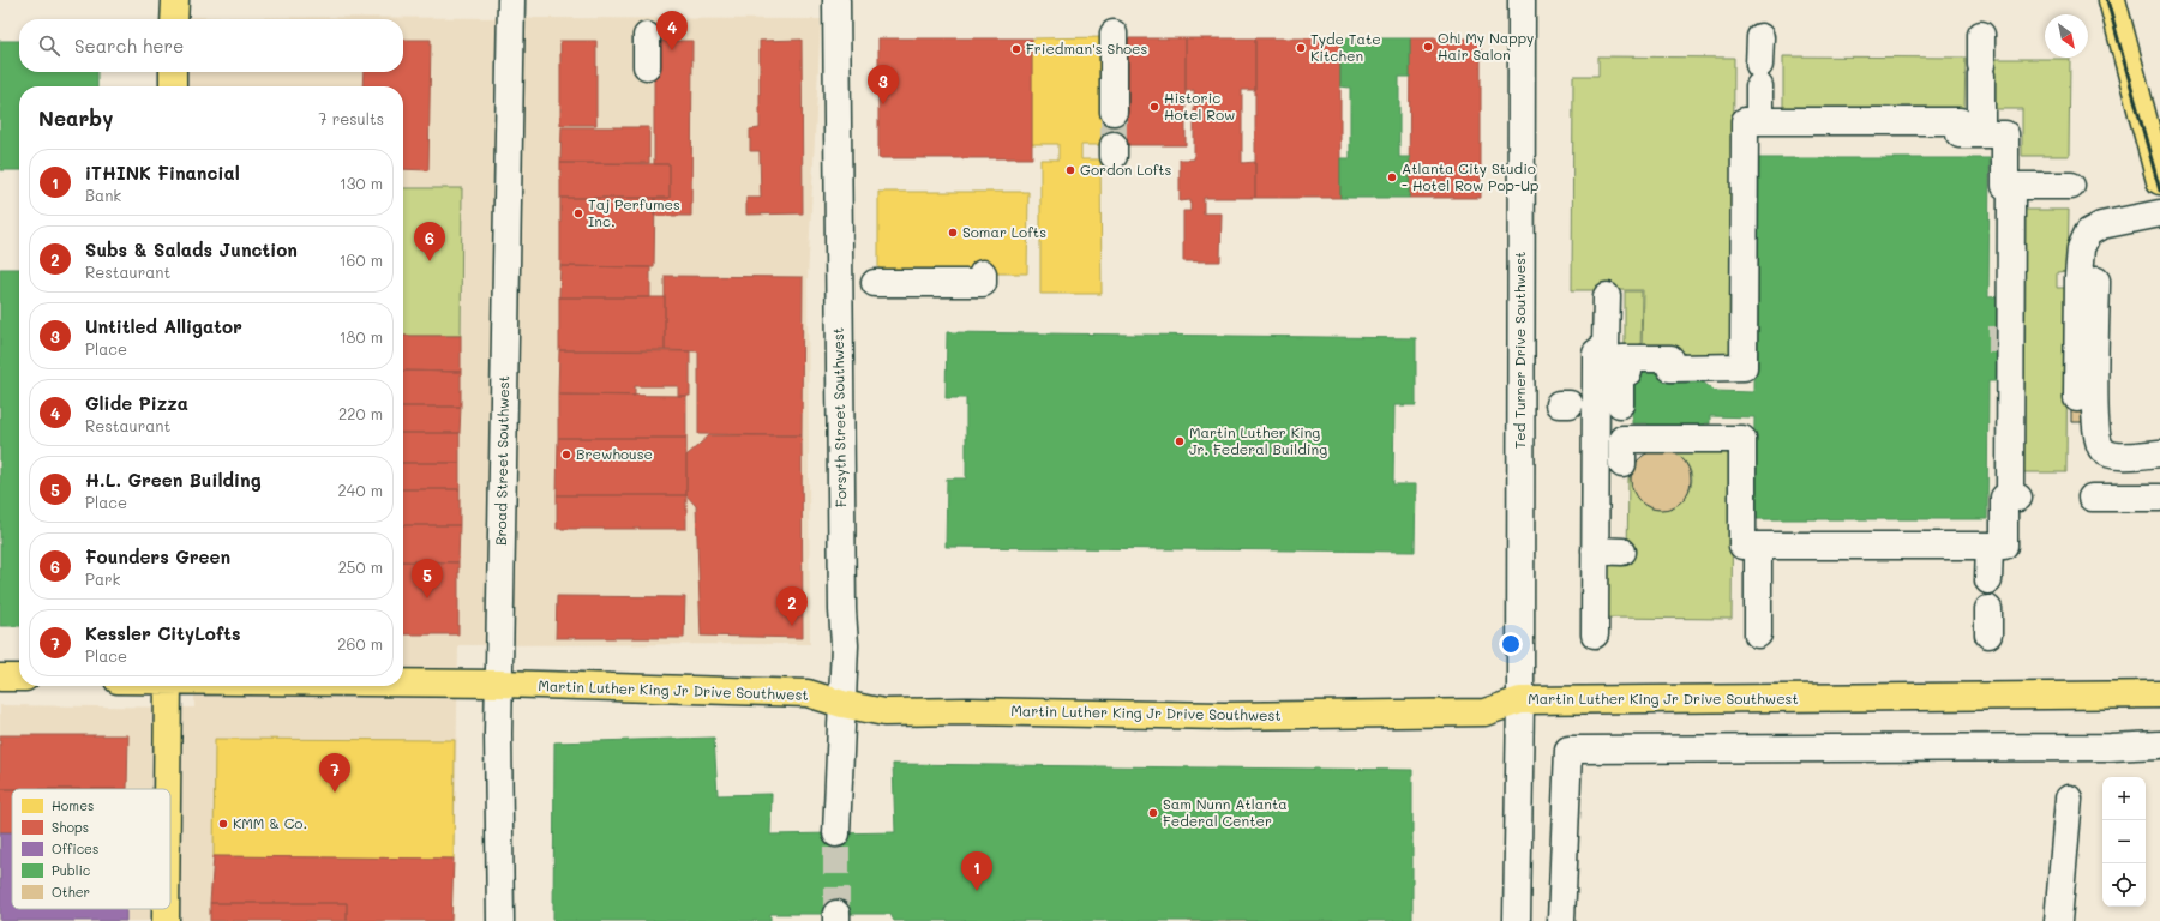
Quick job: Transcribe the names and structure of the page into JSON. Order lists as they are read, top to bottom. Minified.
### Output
{"streets":{"main road":["Martin Luther King Jr Drive Southwest"],"street":["Ted Turner Drive Southwest","Forsyth Street Southwest","Broad Street Southwest"]},"crossings":[["Ted Turner Drive Southwest","Martin Luther King Jr Drive Southwest"],["Forsyth Street Southwest","Martin Luther King Jr Drive Southwest"],["Broad Street Southwest","Martin Luther King Jr Drive Southwest"]],"places":["Oh! My Nappy Hair Salon","Tyde Tate Kitchen","Friedman's Shoes","Historic Hotel Row","Gordon Lofts","Atlanta City Studio - Hotel Row Pop-Up","Taj Perfumes Inc.","Somar Lofts","Martin Luther King Jr. Federal Building","Brewhouse","Sam Nunn Atlanta Federal Center","KMM & Co."],"legend":["Homes","Shops","Offices","Public","Other"],"north":"bottom right","page":{"pins":["4","3","6","5","2","7","1"],"search":"Search here","heading":["Nearby","7 results"],"list":[{"mark":"1","name":"iTHINK Financial","note":"Bank","value":"130 m"},{"mark":"2","name":"Subs & Salads Junction","note":"Restaurant","value":"160 m"},{"mark":"3","name":"Untitled Alligator","note":"Place","value":"180 m"},{"mark":"4","name":"Glide Pizza","note":"Restaurant","value":"220 m"},{"mark":"5","name":"H.L. Green Building","note":"Place","value":"240 m"},{"mark":"6","name":"Founders Green","note":"Park","value":"250 m"},{"mark":"7","name":"Kessler CityLofts","note":"Place","value":"260 m"}],"map_buttons":["+","−"]}}
